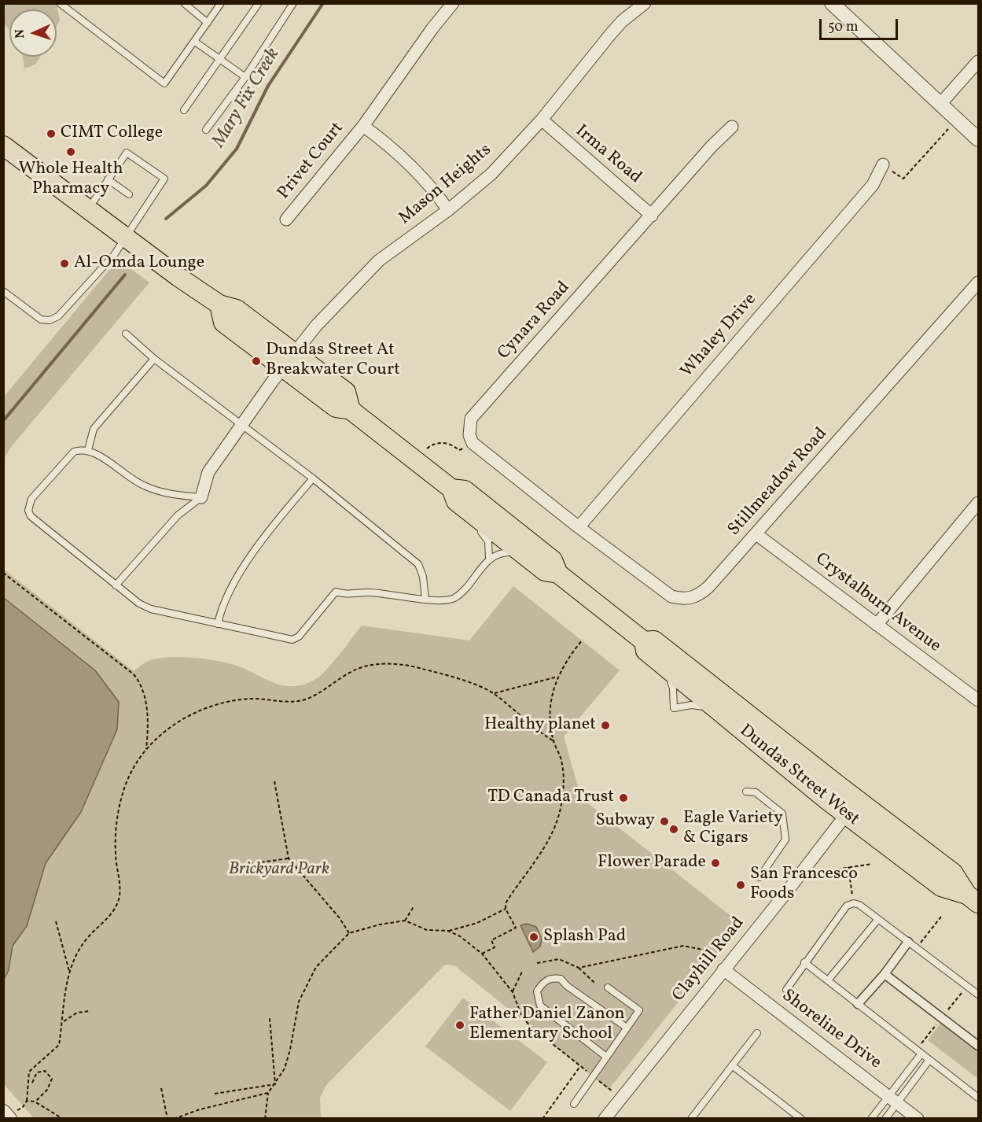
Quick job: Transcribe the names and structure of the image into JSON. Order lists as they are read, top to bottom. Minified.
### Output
{"streets":{"main road":["Dundas Street West"],"street":["Irma Road","Privet Court","Mason Heights","Cynara Road","Whaley Drive","Stillmeadow Road","Crystalburn Avenue","Clayhill Road","Shoreline Drive"]},"crossings":[["Irma Road","Mason Heights"],["Irma Road","Cynara Road"],["Mason Heights","Dundas Street West"],["Whaley Drive","Stillmeadow Road"],["Stillmeadow Road","Crystalburn Avenue"],["Dundas Street West","Clayhill Road"],["Clayhill Road","Shoreline Drive"]],"water":["Mary Fix Creek"],"parks":["Brickyard Park"],"places":["CIMT College","Whole Health Pharmacy","Al-Omda Lounge","Dundas Street At Breakwater Court","Healthy planet","TD Canada Trust","Subway","Eagle Variety & Cigars","Flower Parade","San Francesco Foods","Splash Pad","Father Daniel Zanon Elementary School"],"scale_bar":"50 m","north":"left"}
